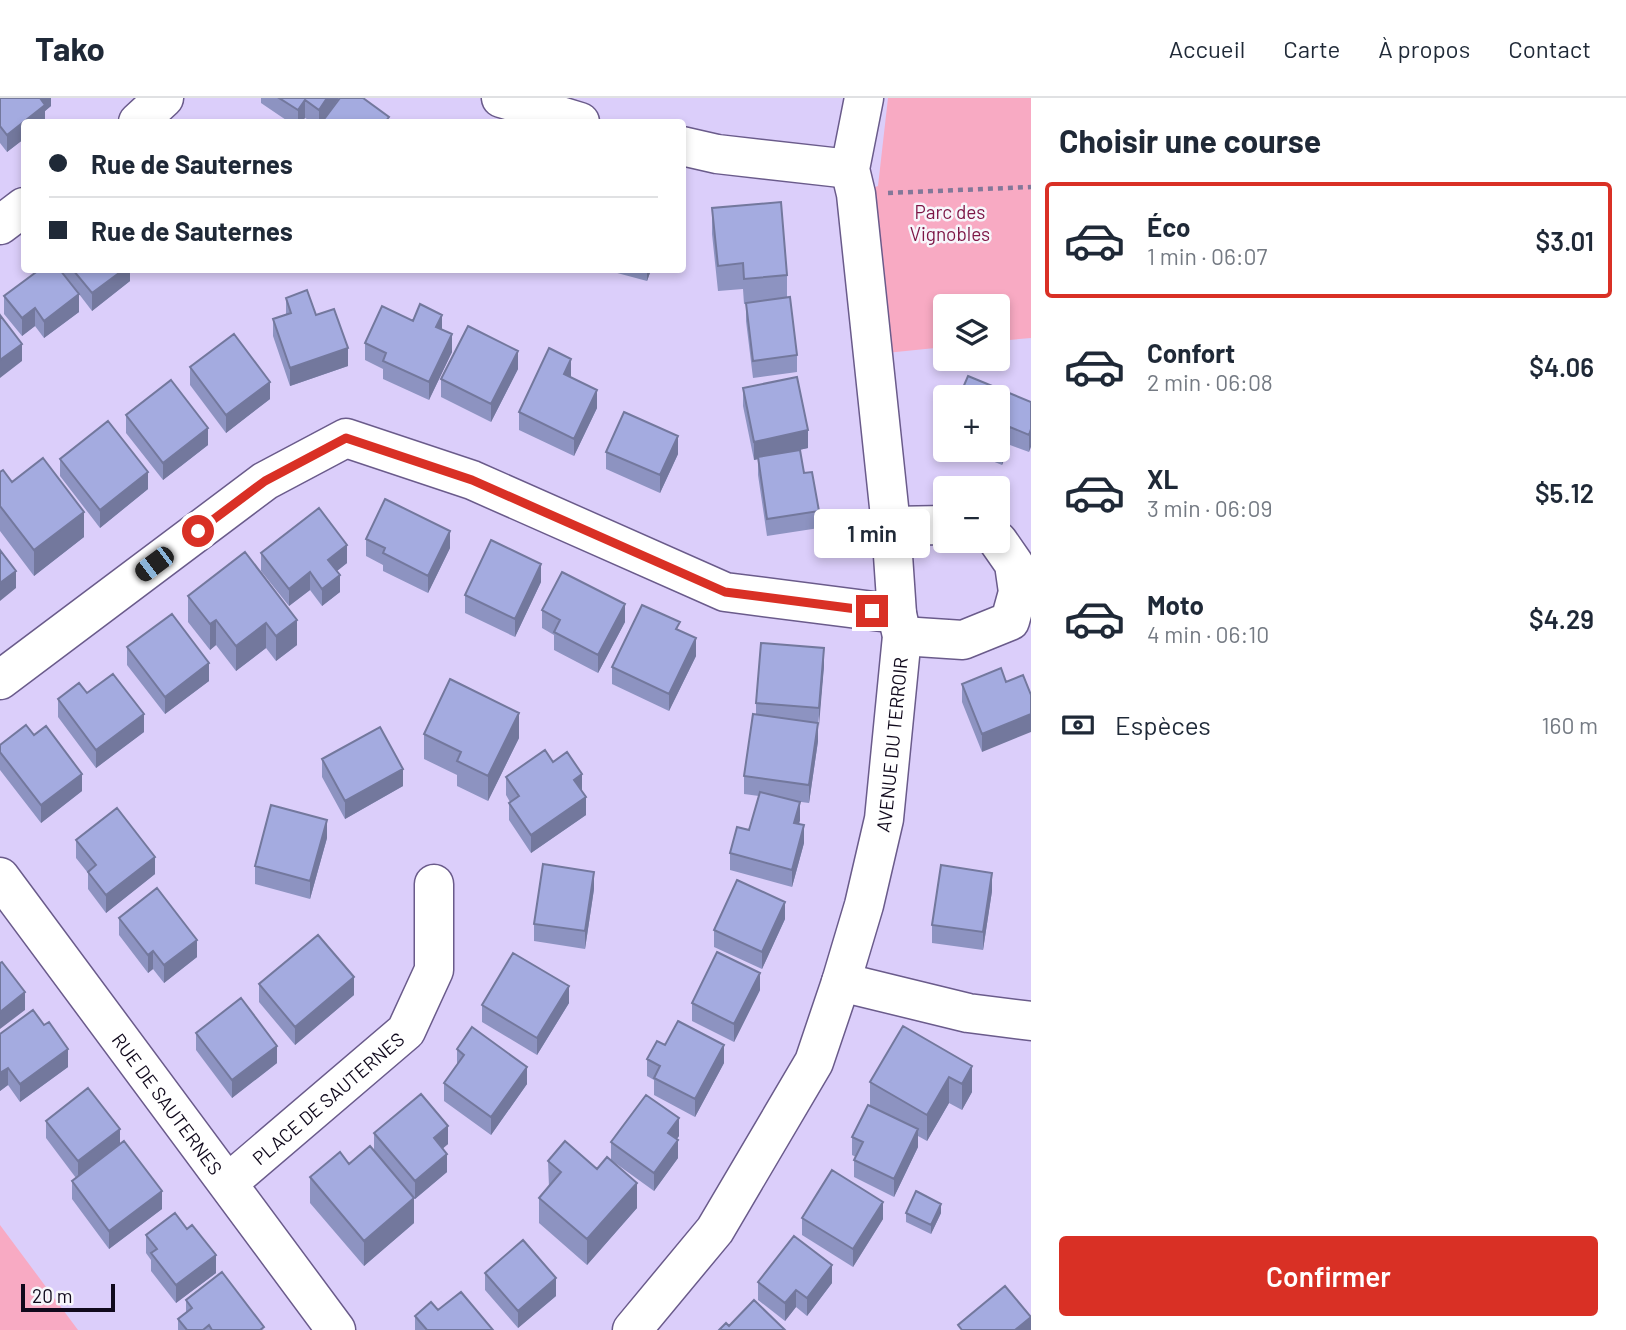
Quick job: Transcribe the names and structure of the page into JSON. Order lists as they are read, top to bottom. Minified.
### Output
{"streets":{"street":["AVENUE DU TERROIR","PLACE DE SAUTERNES","RUE DE SAUTERNES"]},"crossings":[["PLACE DE SAUTERNES","RUE DE SAUTERNES"]],"parks":["Parc des Vignobles"],"scale_bar":"20 m","page":{"header":"Tako","nav":["Accueil","Carte","À propos","Contact"],"heading":"Choisir une course","banner":["Rue de Sauternes","Rue de Sauternes"],"list":[{"name":"Éco","note":"1 min · 06:07","value":"$3.01"},{"name":"Confort","note":"2 min · 06:08","value":"$4.06"},{"name":"XL","note":"3 min · 06:09","value":"$5.12"},{"name":"Moto","note":"4 min · 06:10","value":"$4.29"}],"map_buttons":["+","−"],"bubble":"1 min","pay":["Espèces","160 m"],"buttons":"Confirmer","scale":"20 m"}}
